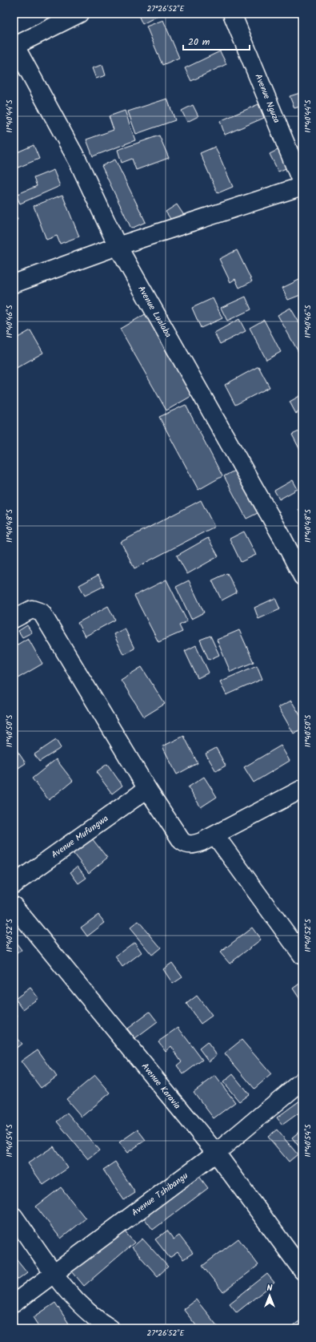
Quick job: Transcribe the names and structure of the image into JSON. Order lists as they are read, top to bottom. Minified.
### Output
{"streets":{"street":["Avenue Nguza","Avenue Lualaba","Avenue Mufungwa","Avenue Karavia","Avenue Tshibangu"]},"crossings":[["Avenue Karavia","Avenue Tshibangu"]],"scale_bar":"20 m","north":"top","coordinates":["27°26'52\"E","11°40'44\"S","11°40'46\"S","11°40'48\"S","11°40'50\"S","11°40'52\"S","11°40'54\"S"]}
